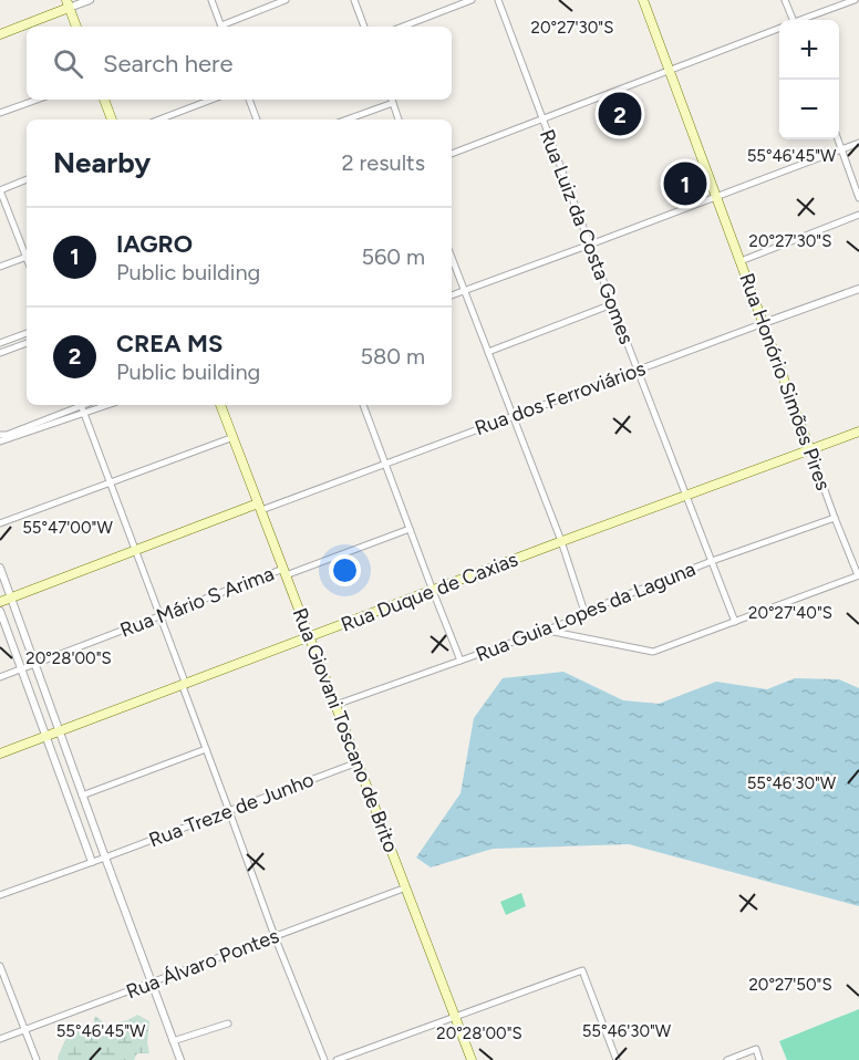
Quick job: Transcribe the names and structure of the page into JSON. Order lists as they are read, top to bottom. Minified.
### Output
{"streets":{"main road":["Rua Honório Simões Pires","Rua dos Ferroviários","Rua Duque de Caxias","Rua Giovani Toscano de Brito"],"street":["Rua Luiz da Costa Gomes","Rua Mário S Arima","Rua Guia Lopes da Laguna","Rua Treze de Junho","Rua Álvaro Pontes"]},"crossings":[["Rua Luiz da Costa Gomes","Rua dos Ferroviários"],["Rua Luiz da Costa Gomes","Rua Duque de Caxias"],["Rua Luiz da Costa Gomes","Rua Guia Lopes da Laguna"],["Rua Honório Simões Pires","Rua dos Ferroviários"],["Rua Honório Simões Pires","Rua Duque de Caxias"],["Rua Honório Simões Pires","Rua Guia Lopes da Laguna"],["Rua dos Ferroviários","Rua Giovani Toscano de Brito"],["Rua Duque de Caxias","Rua Giovani Toscano de Brito"],["Rua Mário S Arima","Rua Giovani Toscano de Brito"],["Rua Guia Lopes da Laguna","Rua Giovani Toscano de Brito"],["Rua Giovani Toscano de Brito","Rua Treze de Junho"],["Rua Giovani Toscano de Brito","Rua Álvaro Pontes"]],"page":{"map_buttons":["+","−"],"search":"Search here","pins":["2","1"],"heading":["Nearby","2 results"],"list":[{"mark":"1","name":"IAGRO","note":"Public building","value":"560 m"},{"mark":"2","name":"CREA MS","note":"Public building","value":"580 m"}]},"coordinates":["20°27'30\"S","55°46'45\"W","55°47'00\"W","20°27'40\"S","20°28'00\"S","55°46'30\"W","20°27'50\"S"]}
